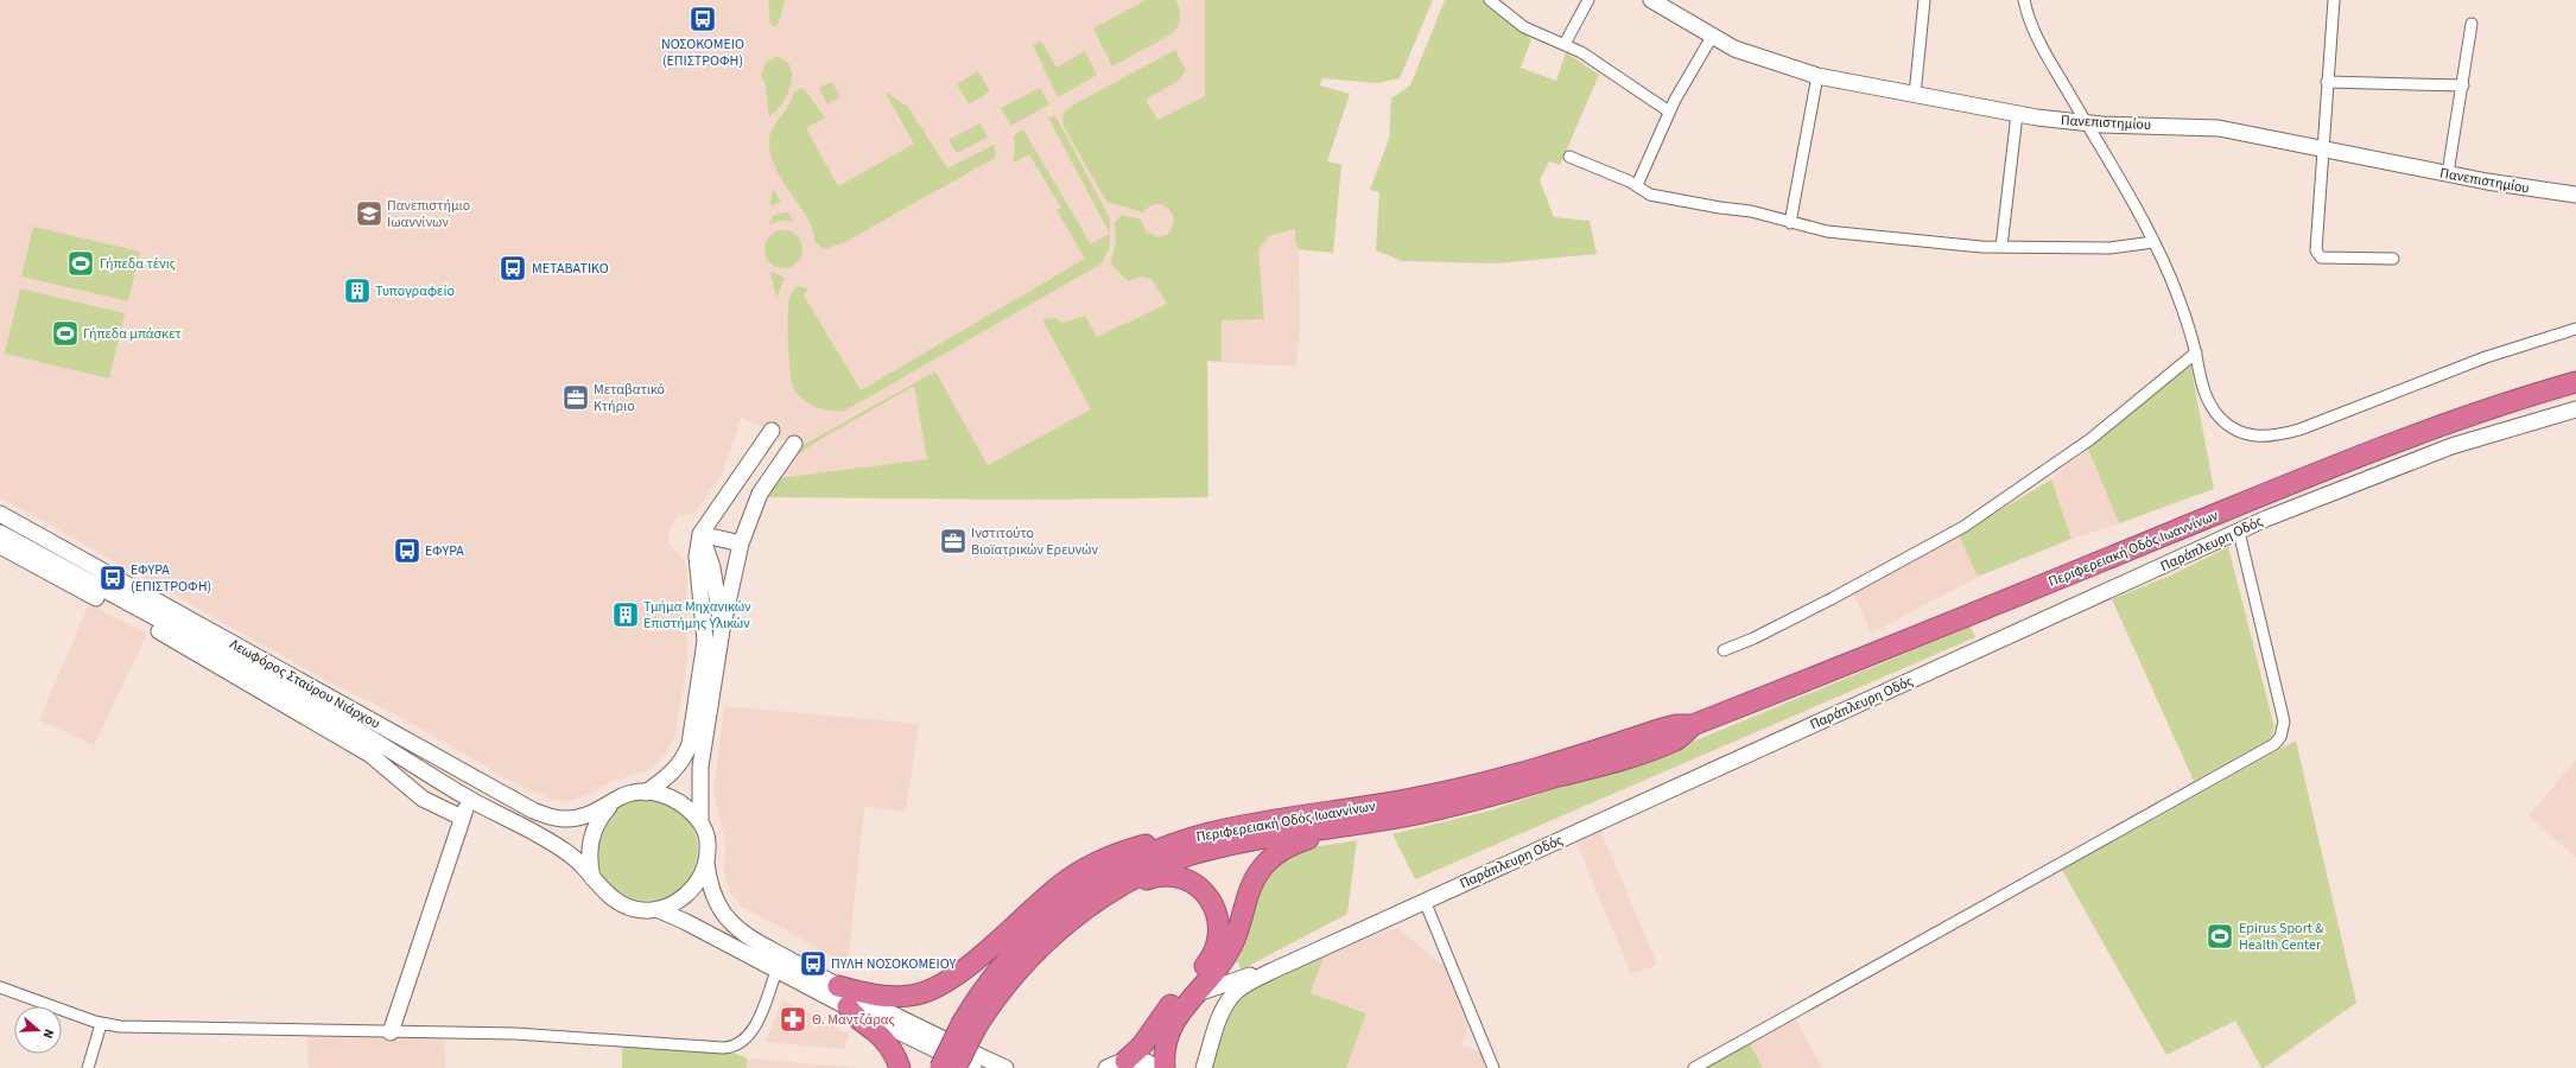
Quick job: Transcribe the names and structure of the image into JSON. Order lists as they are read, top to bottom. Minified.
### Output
{"streets":{"highway":["Περιφερειακή Οδός Ιωαννίνων"],"street":["Πανεπιστημίου","Παράπλευρη Οδός","Λεωφόρος Σταύρου Νιάρχου"]},"places":{"bus stop":["ΝΟΣΟΚΟΜΕΙΟ (ΕΠΙΣΤΡΟΦΗ)","ΜΕΤΑΒΑΤΙΚΟ","ΕΦΥΡΑ","ΕΦΥΡΑ (ΕΠΙΣΤΡΟΦΗ)","ΠΥΛΗ ΝΟΣΟΚΟΜΕΙΟΥ"],"school or university":["Πανεπιστήμιο Ιωαννίνων"],"sports":["Γήπεδα τένις","Γήπεδα μπάσκετ","Epirus Sport & Health Center"],"building":["Τυπογραφείο","Τμήμα Μηχανικών Επιστήμης Υλικών"],"office":["Μεταβατικό Κτήριο","Ινστιτούτο Βιοϊατρικών Ερευνών"],"pharmacy":["Θ. Μαντζάρας"]},"north":"right"}
